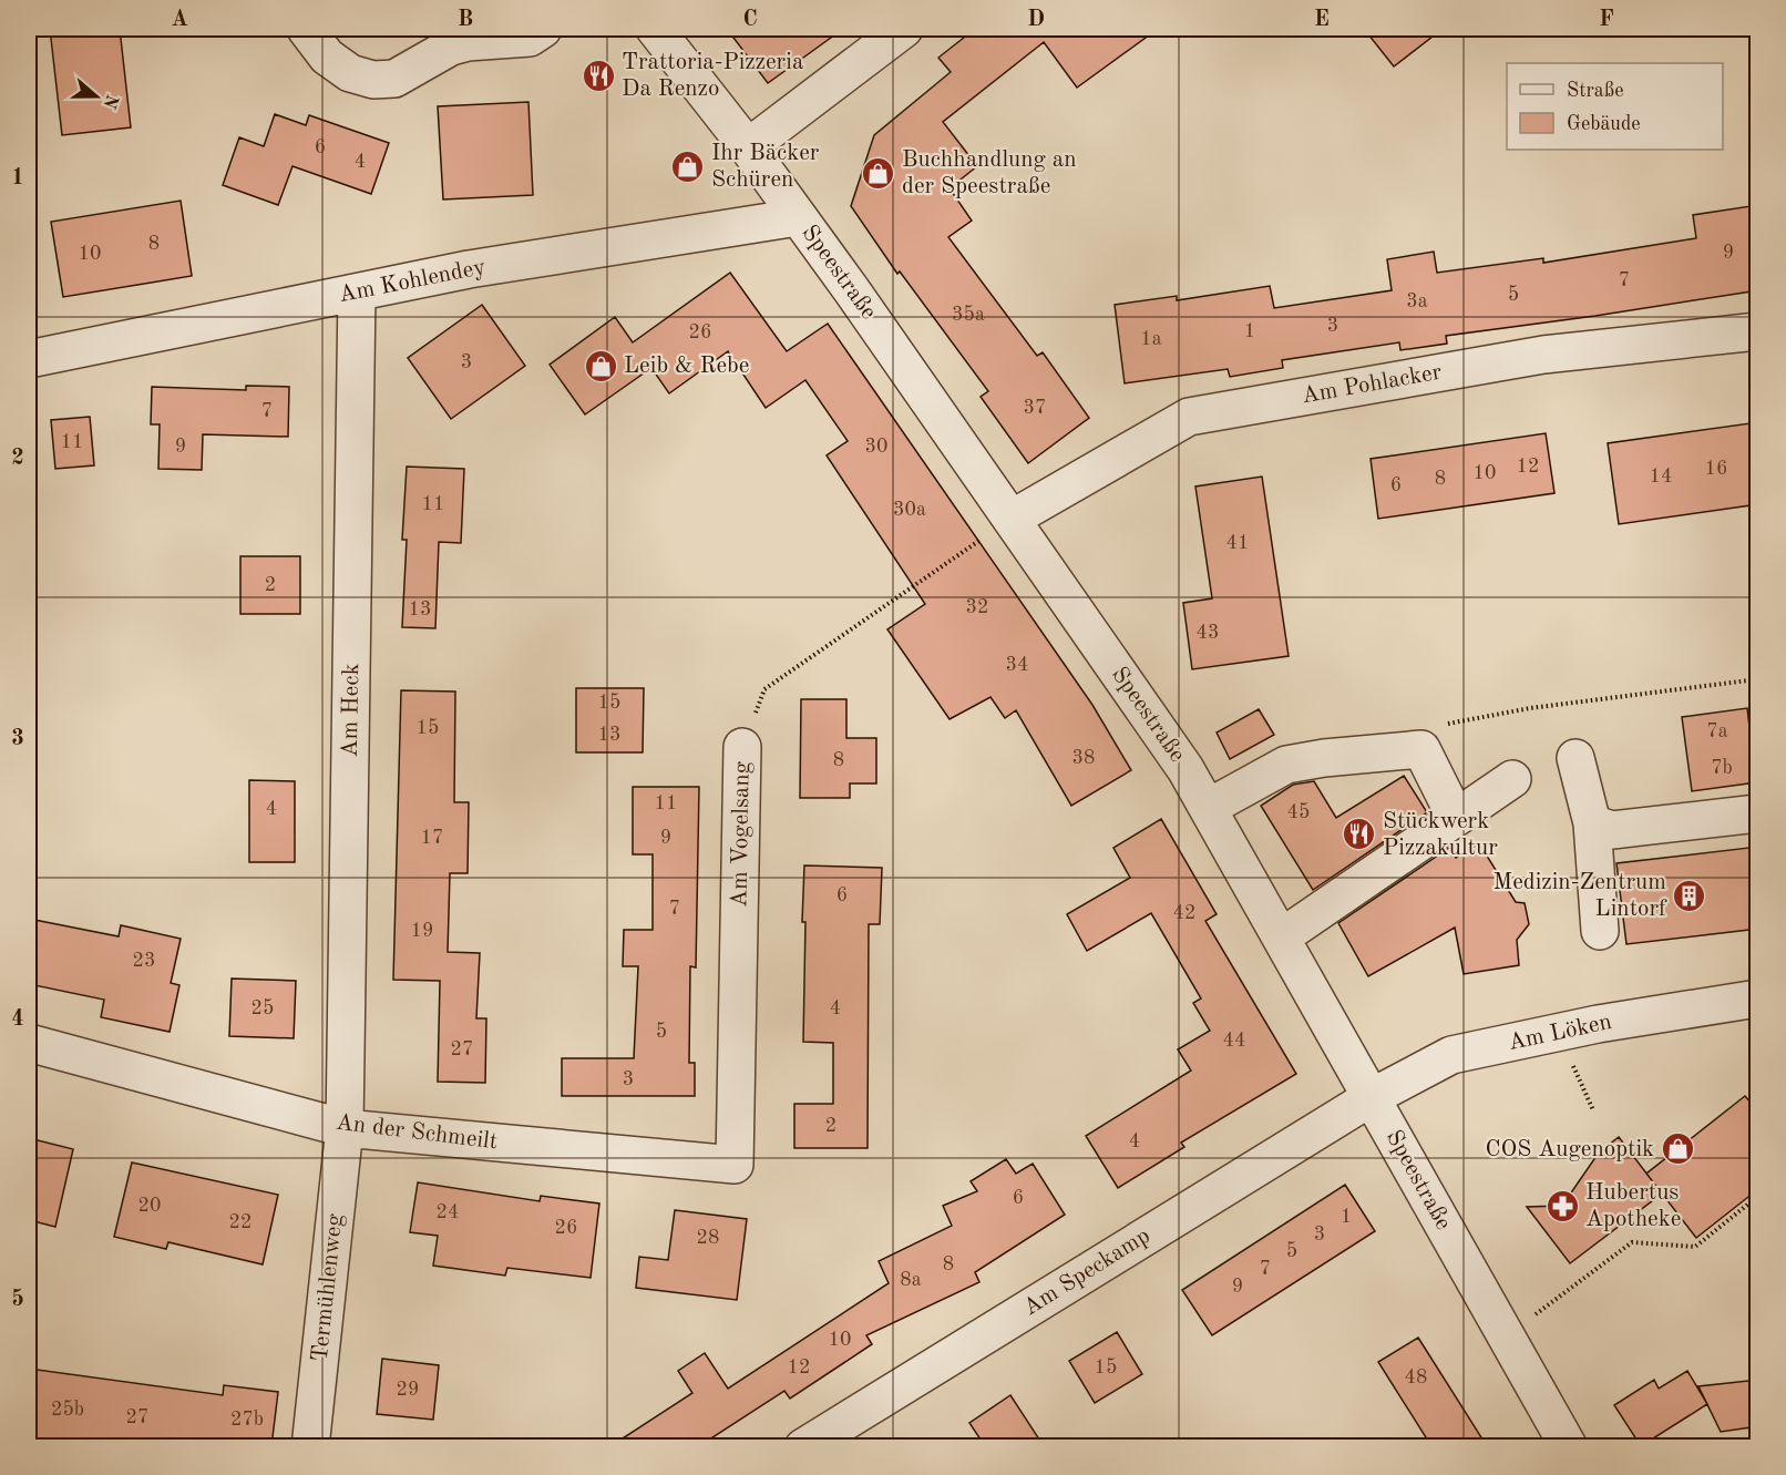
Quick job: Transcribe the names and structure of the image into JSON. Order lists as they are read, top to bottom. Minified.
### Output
{"streets":{"street":["Speestraße","Am Kohlendey","Am Pohlacker","Am Heck","Am Vogelsang","Am Löken","An der Schmeilt","Am Speckamp","Termühlenweg"]},"crossings":[["Speestraße","Am Kohlendey"],["Speestraße","Am Pohlacker"],["Speestraße","Am Vogelsang"],["Speestraße","Am Löken"],["Speestraße","Am Speckamp"],["Am Kohlendey","Am Heck"],["Am Pohlacker","Am Vogelsang"],["Am Heck","An der Schmeilt"],["Am Heck","Termühlenweg"],["Am Vogelsang","An der Schmeilt"],["Am Löken","Am Speckamp"],["An der Schmeilt","Termühlenweg"]],"places":{"restaurant":["Trattoria-Pizzeria Da Renzo","Stückwerk Pizzakultur"],"shop":["Ihr Bäcker Schüren","Buchhandlung an der Speestraße","Leib & Rebe","COS Augenoptik"],"building":["Medizin-Zentrum Lintorf"],"pharmacy":["Hubertus Apotheke"]},"house_numbers":["6","4","8","9","10","7","5","3a","35a","3","1","26","1a","3","37","7","11","9","30","12","16","10","14","8","6","11","30a","41","2","32","13","43","34","15","15","7a","13","38","8","7b","11","4","45","17","9","6","7","42","19","23","25","4","5","44","27","3","2","4","6","20","24","1","22","26","3","28","5","8","7","8a","9","10","12","15","48","29","25b","27","27b"],"legend":["Straße","Gebäude"],"north":"right","grid":{"columns":["A","B","C","D","E","F"],"rows":["1","2","3","4","5"]}}
